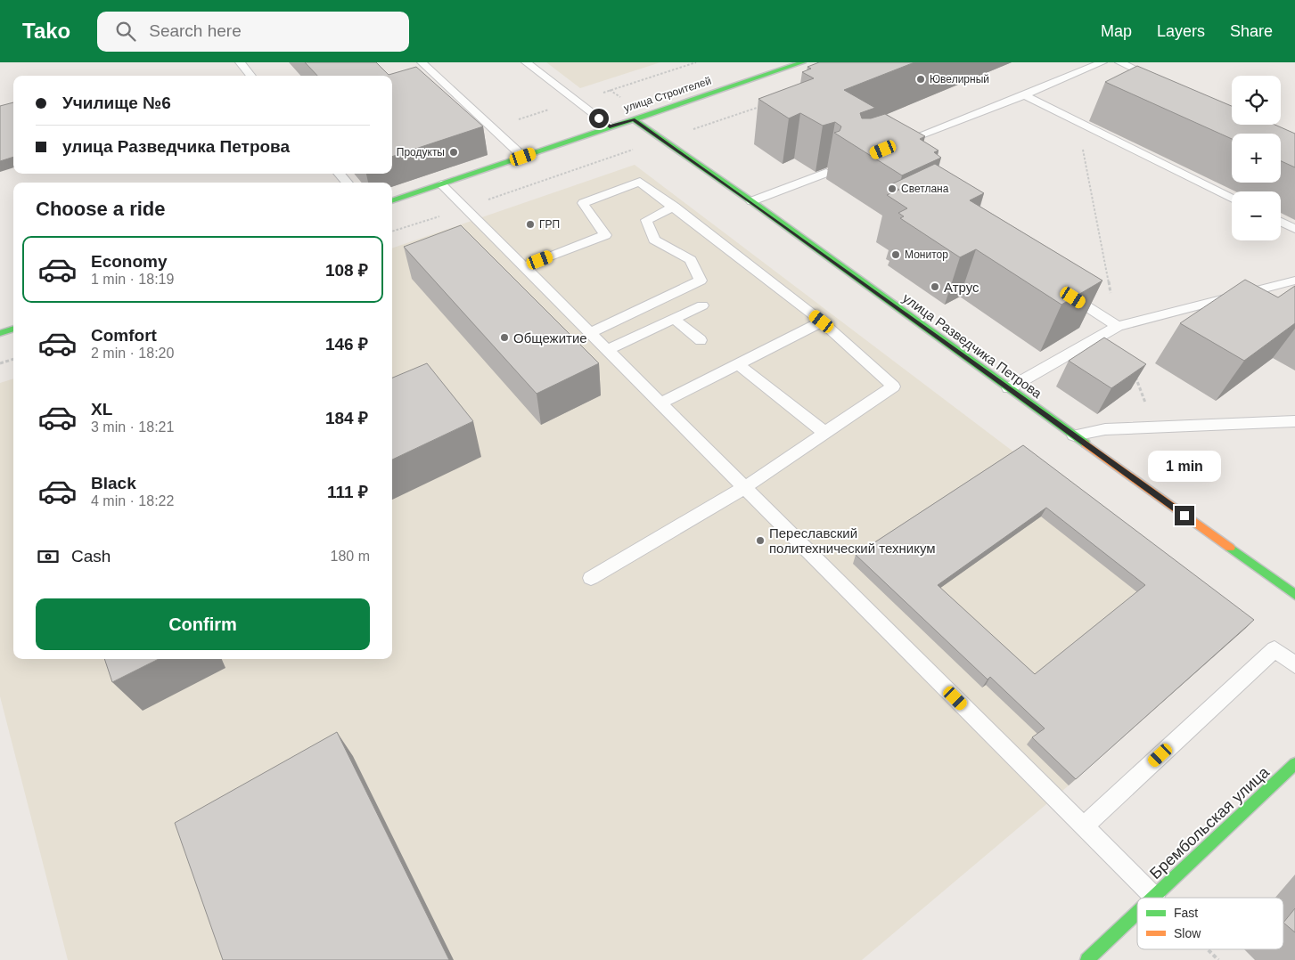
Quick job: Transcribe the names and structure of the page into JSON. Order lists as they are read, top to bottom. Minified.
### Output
{"streets":{"street":["улица Строителей","улица Разведчика Петрова","Брембольская улица"]},"crossings":[["улица Строителей","улица Разведчика Петрова"]],"places":["Ювелирный","Продукты","Светлана","ГРП","Монитор","Атрус","Общежитие","Переславский политехнический техникум"],"legend":["Fast","Slow"],"page":{"header":"Tako","search":"Search here","nav":["Map","Layers","Share"],"map_buttons":["+","−"],"banner":["Училище №6","улица Разведчика Петрова"],"heading":"Choose a ride","list":[{"name":"Economy","note":"1 min · 18:19","value":"108 ₽"},{"name":"Comfort","note":"2 min · 18:20","value":"146 ₽"},{"name":"XL","note":"3 min · 18:21","value":"184 ₽"},{"name":"Black","note":"4 min · 18:22","value":"111 ₽"}],"bubble":"1 min","pay":["Cash","180 m"],"buttons":"Confirm"}}
